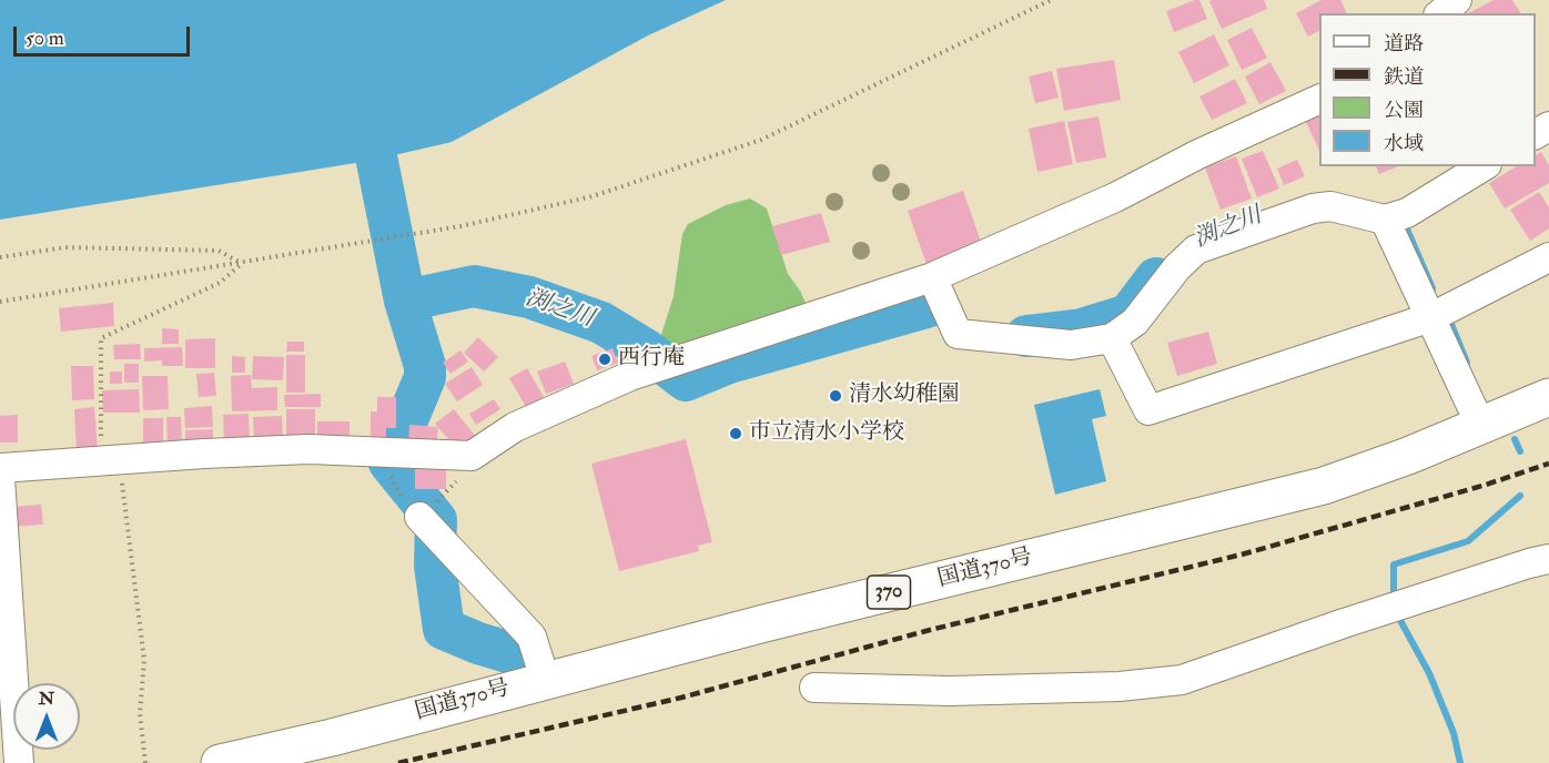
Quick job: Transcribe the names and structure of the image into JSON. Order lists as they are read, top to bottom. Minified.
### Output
{"streets":{"highway":["国道370号","370"]},"water":["渕之川"],"places":["西行庵","清水幼稚園","市立清水小学校"],"legend":["道路","鉄道","公園","水域"],"scale_bar":"50 m","north":"top"}
